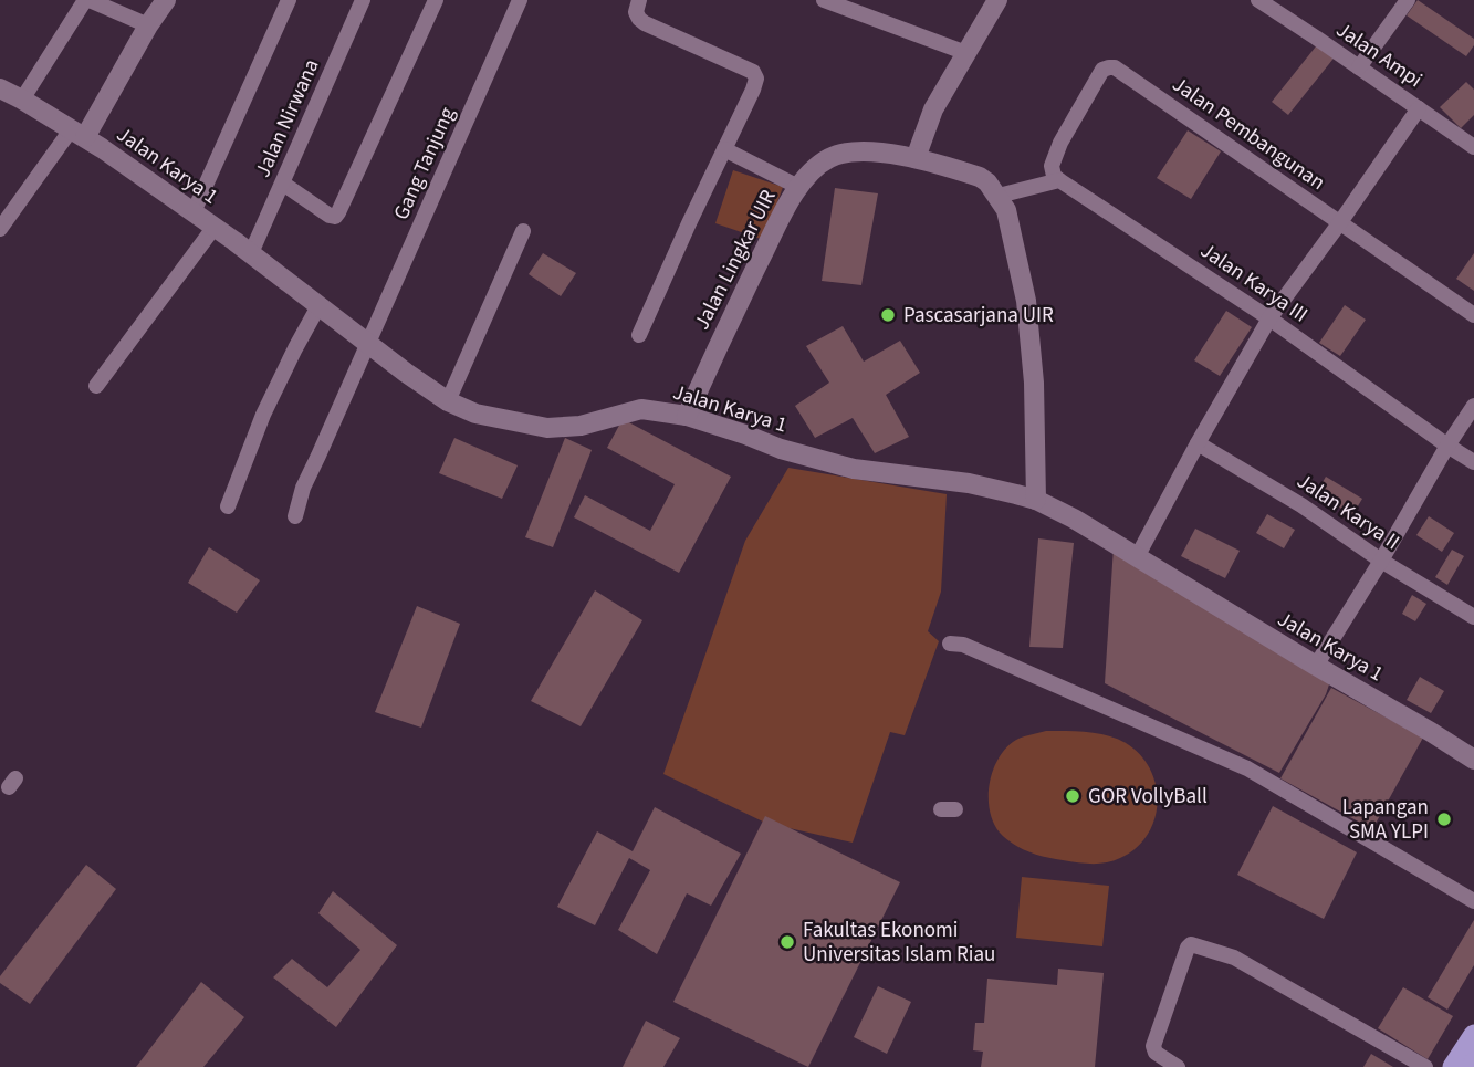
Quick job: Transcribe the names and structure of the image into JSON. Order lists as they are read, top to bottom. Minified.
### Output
{"streets":{"street":["Jalan Ampi","Jalan Nirwana","Jalan Pembangunan","Gang Tanjung","Jalan Karya 1","Jalan Lingkar UIR","Jalan Karya III","Jalan Karya II"]},"crossings":[["Jalan Nirwana","Jalan Karya 1"],["Jalan Pembangunan","Jalan Karya III"],["Gang Tanjung","Jalan Karya 1"],["Jalan Karya 1","Jalan Lingkar UIR"]],"places":["Pascasarjana UIR","GOR VollyBall","Lapangan SMA YLPI","Fakultas Ekonomi Universitas Islam Riau"]}
